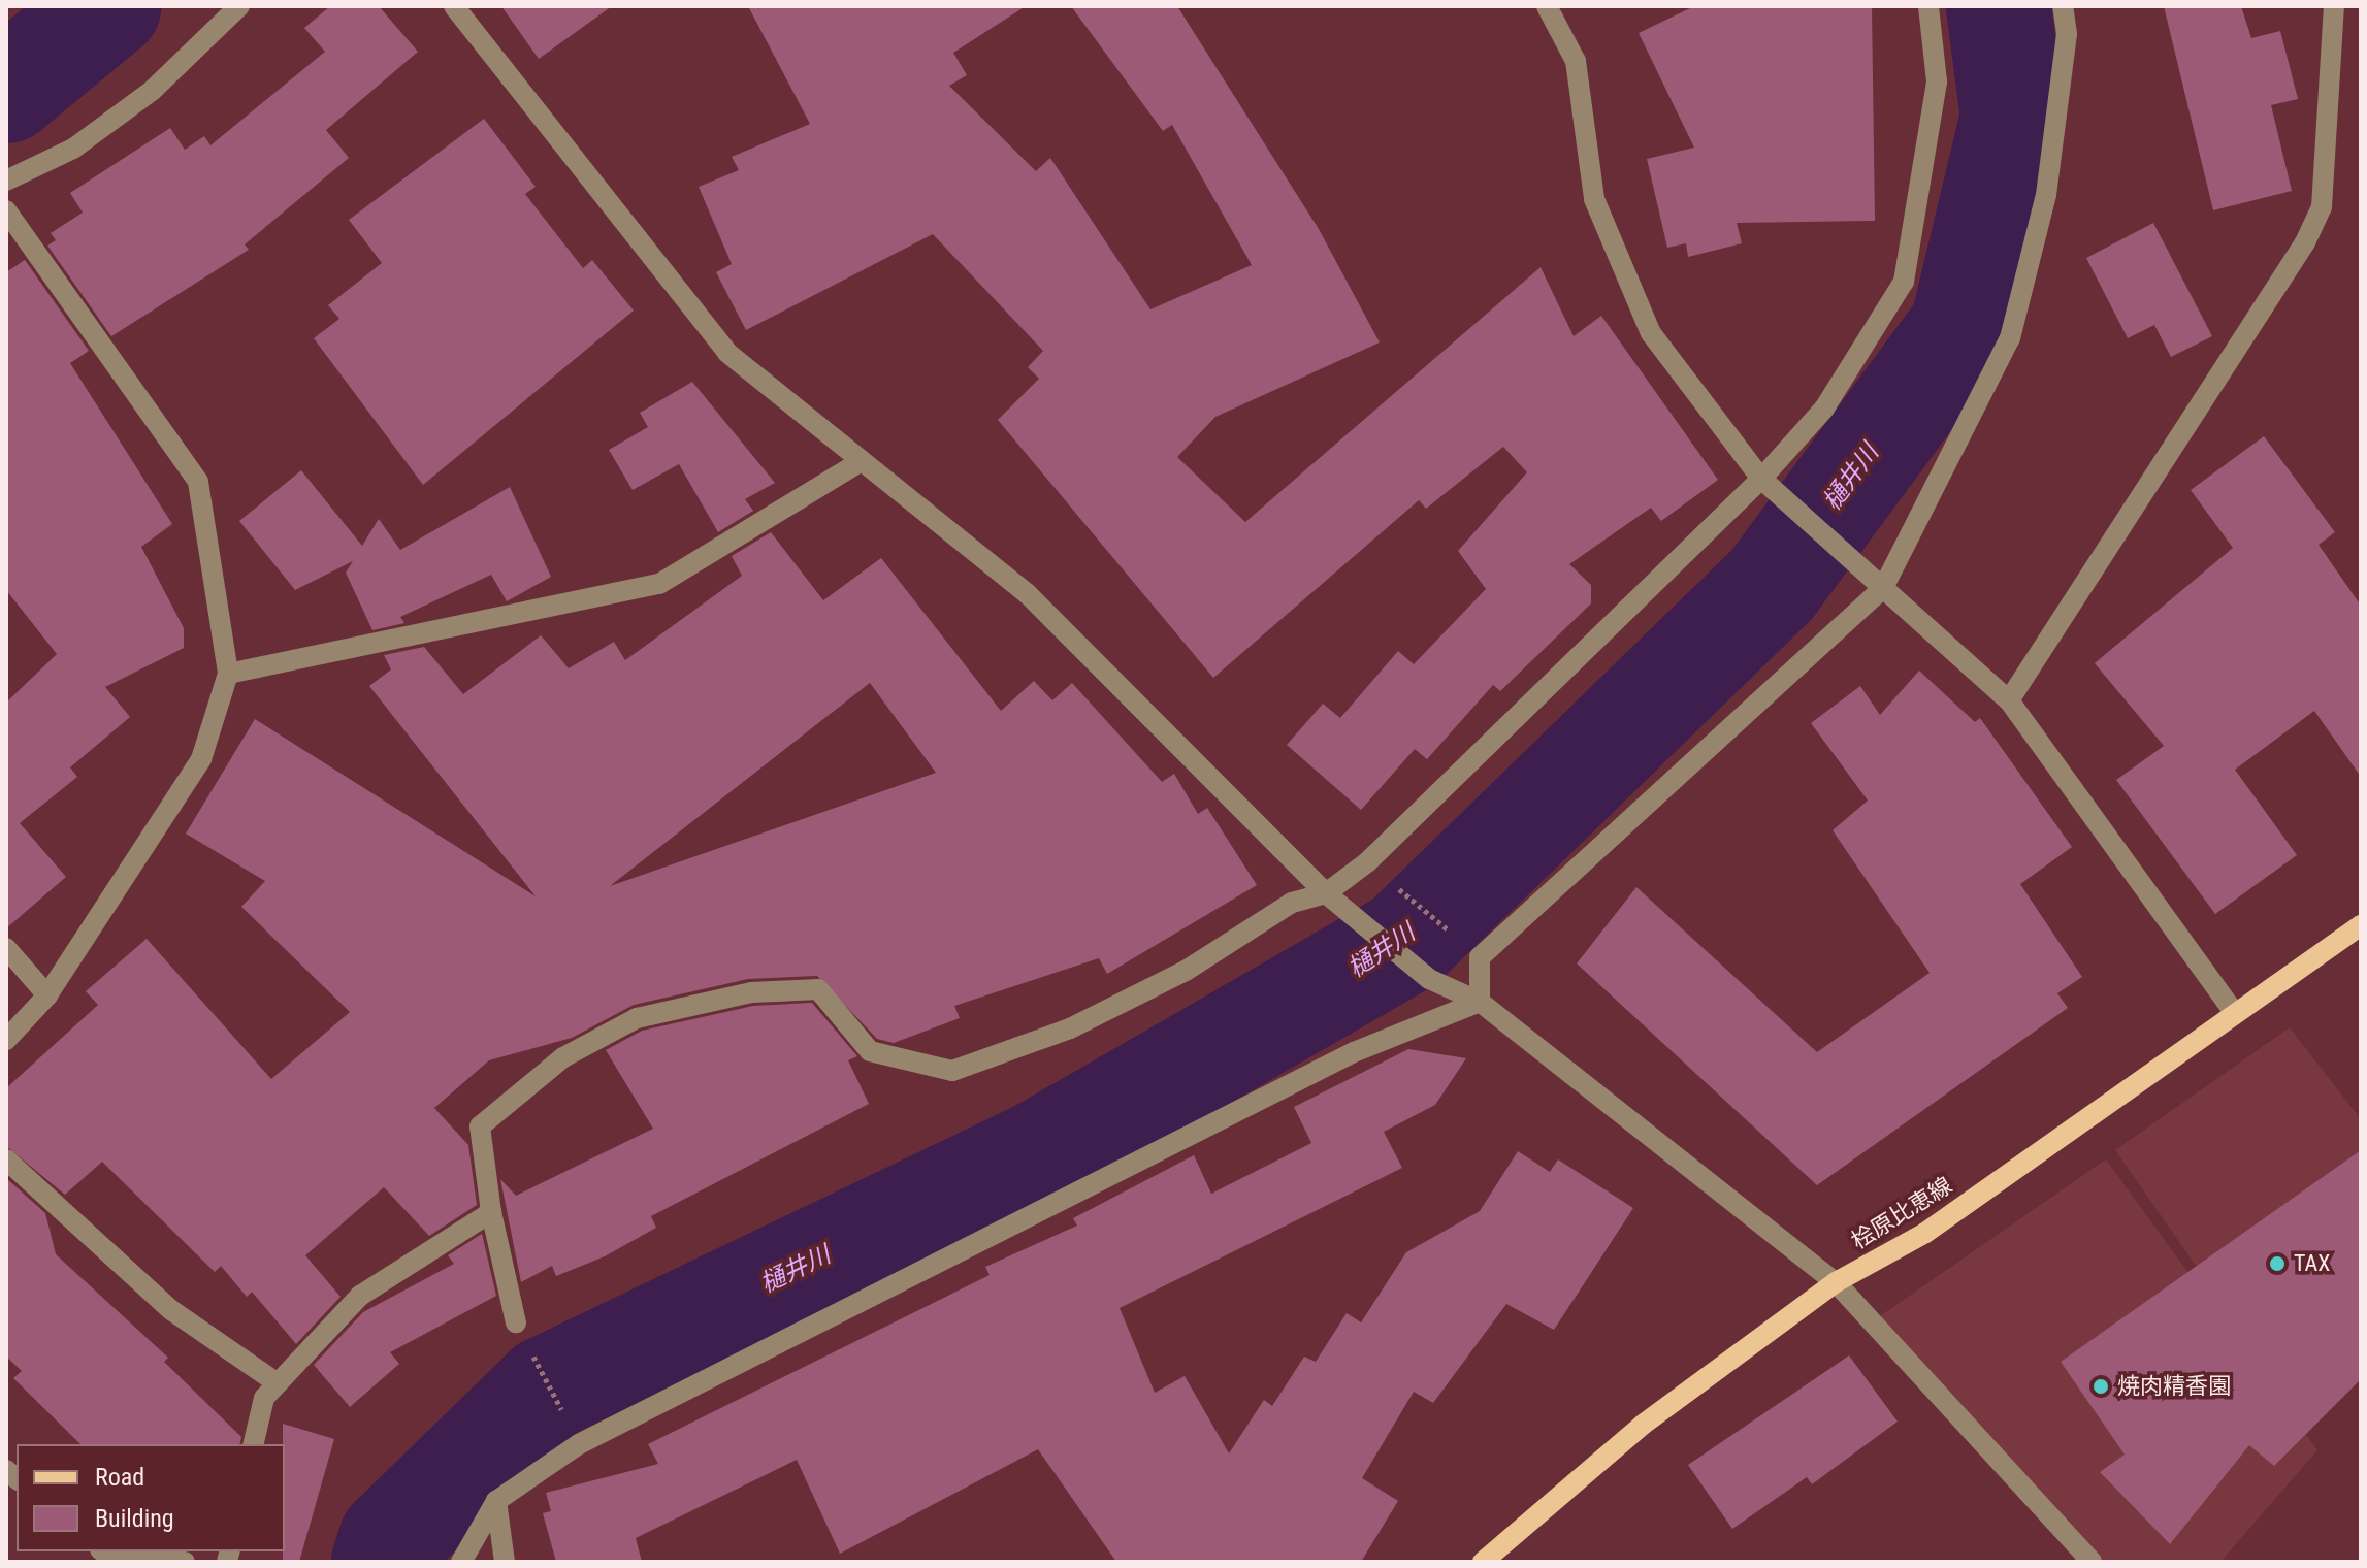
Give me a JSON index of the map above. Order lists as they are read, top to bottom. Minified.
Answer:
{"streets":{"main road":["桧原比恵線"]},"water":["樋井川"],"places":["TAX","焼肉精香園"],"legend":["Road","Building"]}
